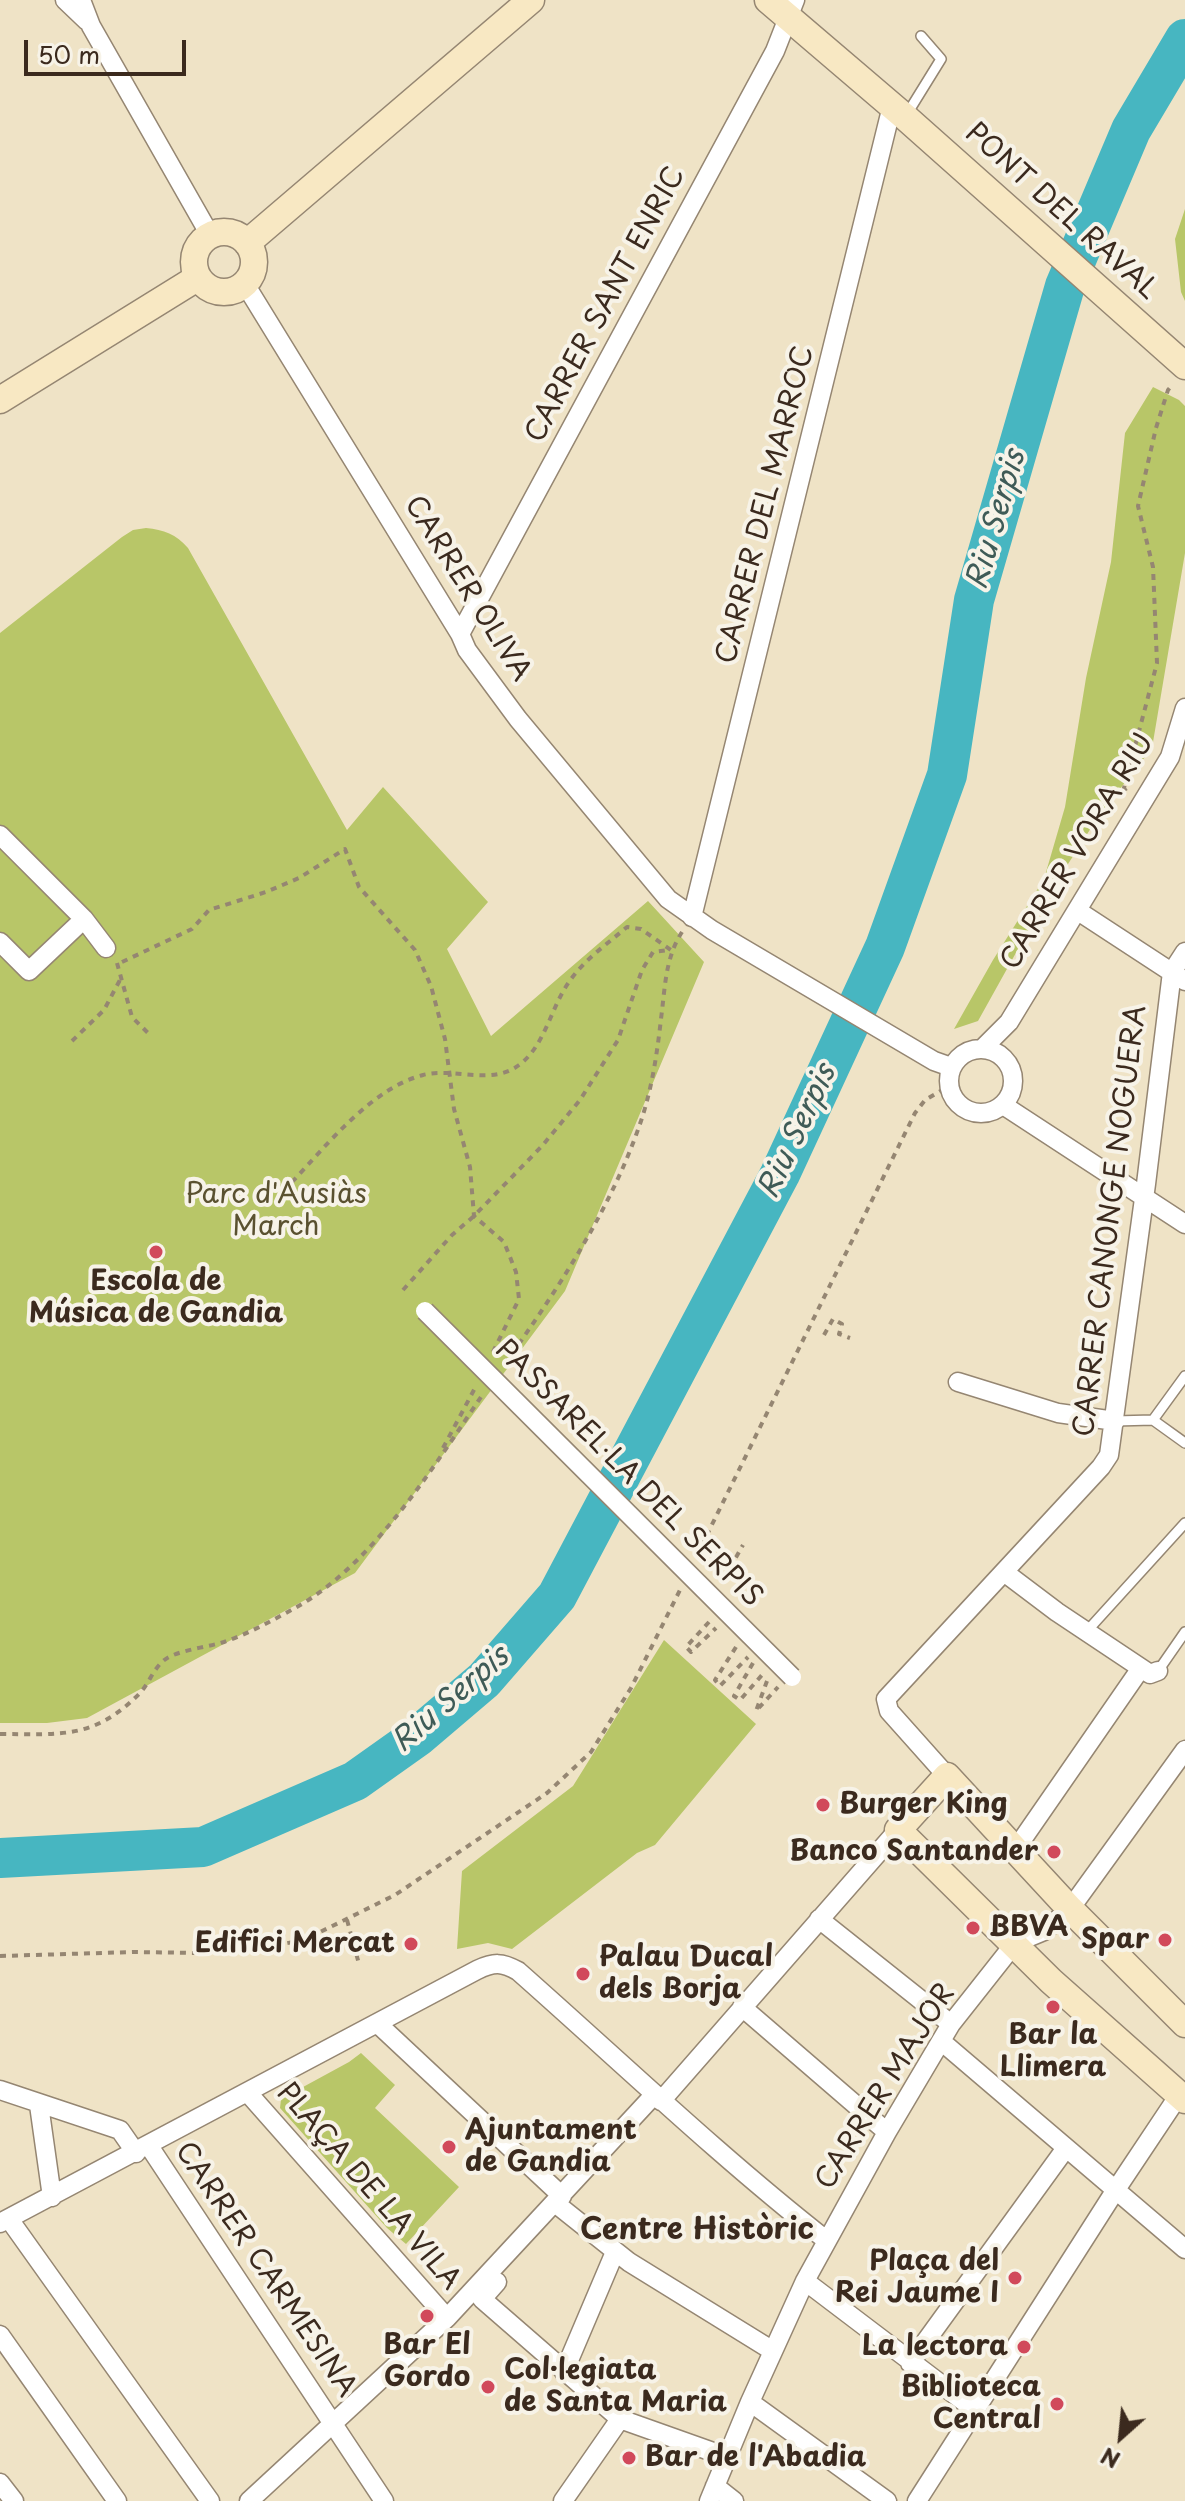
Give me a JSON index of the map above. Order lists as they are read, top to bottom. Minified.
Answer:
{"streets":{"street":["PONT DEL RAVAL","CARRER SANT ENRIC","CARRER DEL MARROC","CARRER OLIVA","CARRER VORA RIU","CARRER CANONGE NOGUERA","PASSAREL·LA DEL SERPIS","CARRER MAJOR","PLAÇA DE LA VILA","CARRER CARMESINA"]},"crossings":[["PONT DEL RAVAL","CARRER SANT ENRIC"],["PONT DEL RAVAL","CARRER DEL MARROC"],["CARRER SANT ENRIC","CARRER OLIVA"],["CARRER DEL MARROC","CARRER OLIVA"],["CARRER OLIVA","CARRER VORA RIU"]],"districts":["Centre Històric"],"water":["Riu Serpis"],"parks":["Parc d'Ausiàs March"],"places":["Escola de Música de Gandia","Burger King","Banco Santander","BBVA","Spar","Edifici Mercat","Palau Ducal dels Borja","Bar la Llimera","Ajuntament de Gandia","Plaça del Rei Jaume I","Bar El Gordo","La lectora","Col·legiata de Santa Maria","Biblioteca Central","Bar de l'Abadia"],"scale_bar":"50 m","north":"bottom left"}
